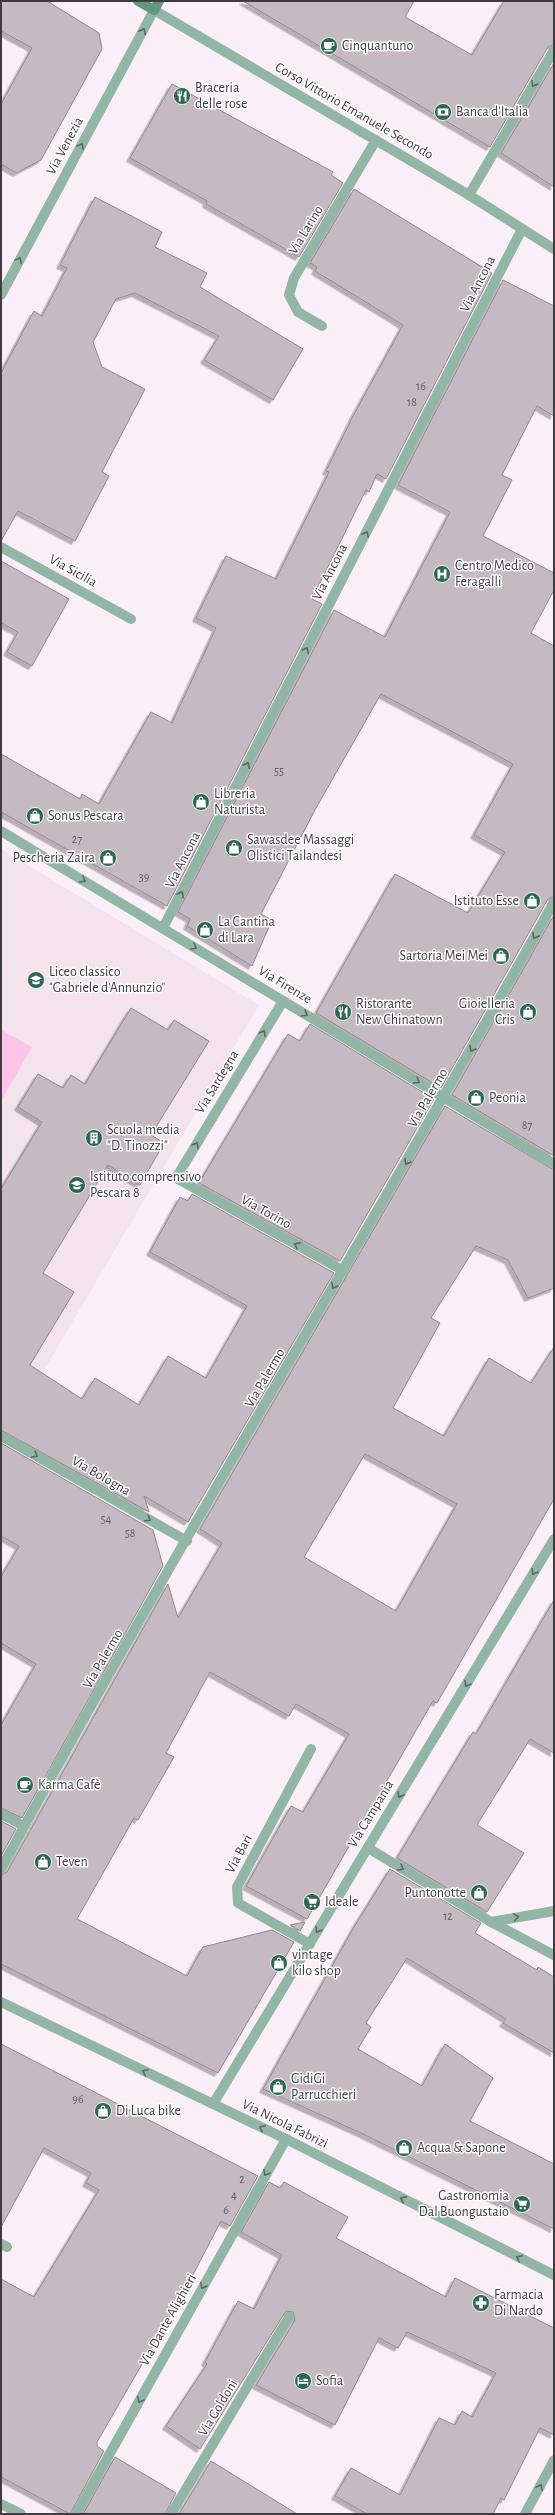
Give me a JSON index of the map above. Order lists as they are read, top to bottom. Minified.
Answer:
{"streets":{"main road":["Corso Vittorio Emanuele Secondo"],"street":["Via Venezia","Via Larino","Via Ancona","Via Sicilia","Via Firenze","Via Sardegna","Via Palermo","Via Torino","Via Bologna","Via Campania","Via Bari","Via Nicola Fabrizi","Via Dante Alighieri","Via Goldoni"]},"crossings":[["Corso Vittorio Emanuele Secondo","Via Venezia"],["Corso Vittorio Emanuele Secondo","Via Larino"],["Corso Vittorio Emanuele Secondo","Via Ancona"],["Via Ancona","Via Firenze"],["Via Firenze","Via Sardegna"],["Via Firenze","Via Palermo"],["Via Sardegna","Via Torino"],["Via Palermo","Via Torino"],["Via Palermo","Via Bologna"],["Via Campania","Via Bari"],["Via Campania","Via Nicola Fabrizi"],["Via Nicola Fabrizi","Via Dante Alighieri"]],"one_way":["Via Venezia","Via Ancona","Via Firenze","Via Sardegna","Via Palermo","Via Torino","Via Bologna","Via Campania","Via Nicola Fabrizi","Via Dante Alighieri"],"places":{"cafe":["Cinquantuno","Karma Cafè"],"restaurant":["Braceria delle rose","Ristorante New Chinatown"],"bank":["Banca d'Italia"],"hospital":["Centro Medico Feragalli"],"shop":["Libreria Naturista","Sonus Pescara","Sawasdee Massaggi Olistici Tailandesi","Pescheria Zaira","Istituto Esse","La Cantina di Lara","Sartoria Mei Mei","Gioielleria Cris","Peonia","Teven","Puntonotte","vintage kilo shop","GidiGi Parrucchieri","Di Luca bike","Acqua & Sapone"],"school or university":["Liceo classico \"Gabriele d'Annunzio\"","Istituto comprensivo Pescara 8"],"building":["Scuola media \"D. Tinozzi\""],"supermarket":["Ideale","Gastronomia Dal Buongustaio"],"pharmacy":["Farmacia Di Nardo"],"hotel":["Sofia"]},"house_numbers":["16","18","55","27","39","87","54","58","12","96","2","4","6"]}
